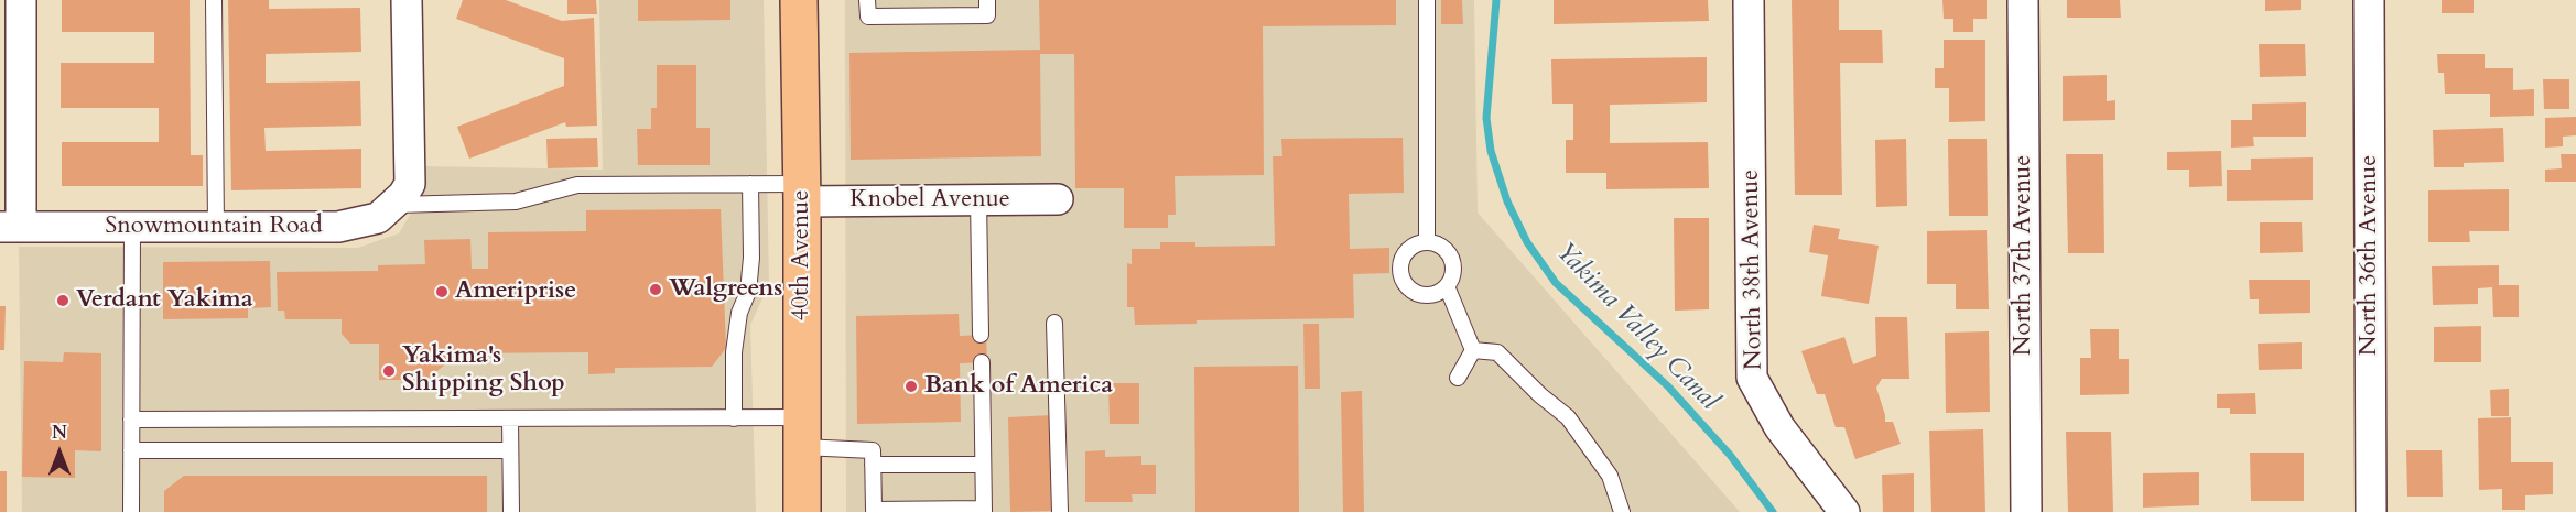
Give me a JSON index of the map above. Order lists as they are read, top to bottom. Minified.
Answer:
{"streets":{"main road":["40th Avenue"],"street":["Knobel Avenue","Snowmountain Road","North 37th Avenue","North 36th Avenue","North 38th Avenue"]},"crossings":[["Knobel Avenue","40th Avenue"]],"water":["Yakima Valley Canal"],"places":["Walgreens","Ameriprise","Verdant Yakima","Yakima's Shipping Shop","Bank of America"],"north":"top"}
